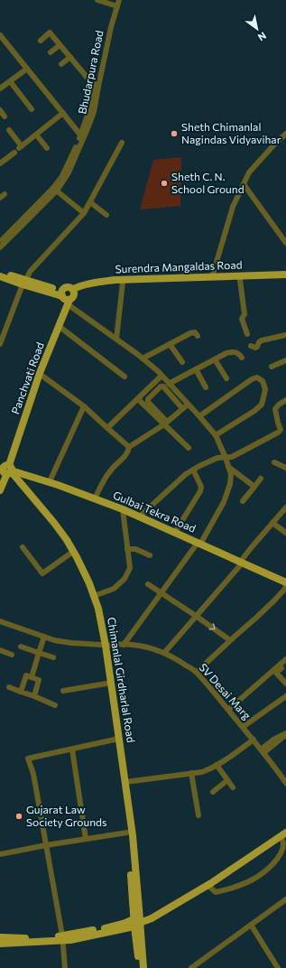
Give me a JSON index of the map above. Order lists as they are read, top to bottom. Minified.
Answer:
{"streets":{"main road":["Surendra Mangaldas Road","Panchvati Road","Gulbai Tekra Road","Chimanlal Girdharlal Road"],"street":["Bhudarpura Road","SV Desai Marg"]},"crossings":[["Surendra Mangaldas Road","Panchvati Road"],["Panchvati Road","Gulbai Tekra Road"],["Panchvati Road","Chimanlal Girdharlal Road"],["Gulbai Tekra Road","Chimanlal Girdharlal Road"],["Chimanlal Girdharlal Road","SV Desai Marg"]],"places":["Sheth Chimanlal Nagindas Vidyavihar","Sheth C. N. School Ground","Gujarat Law Society Grounds"],"north":"bottom right"}
